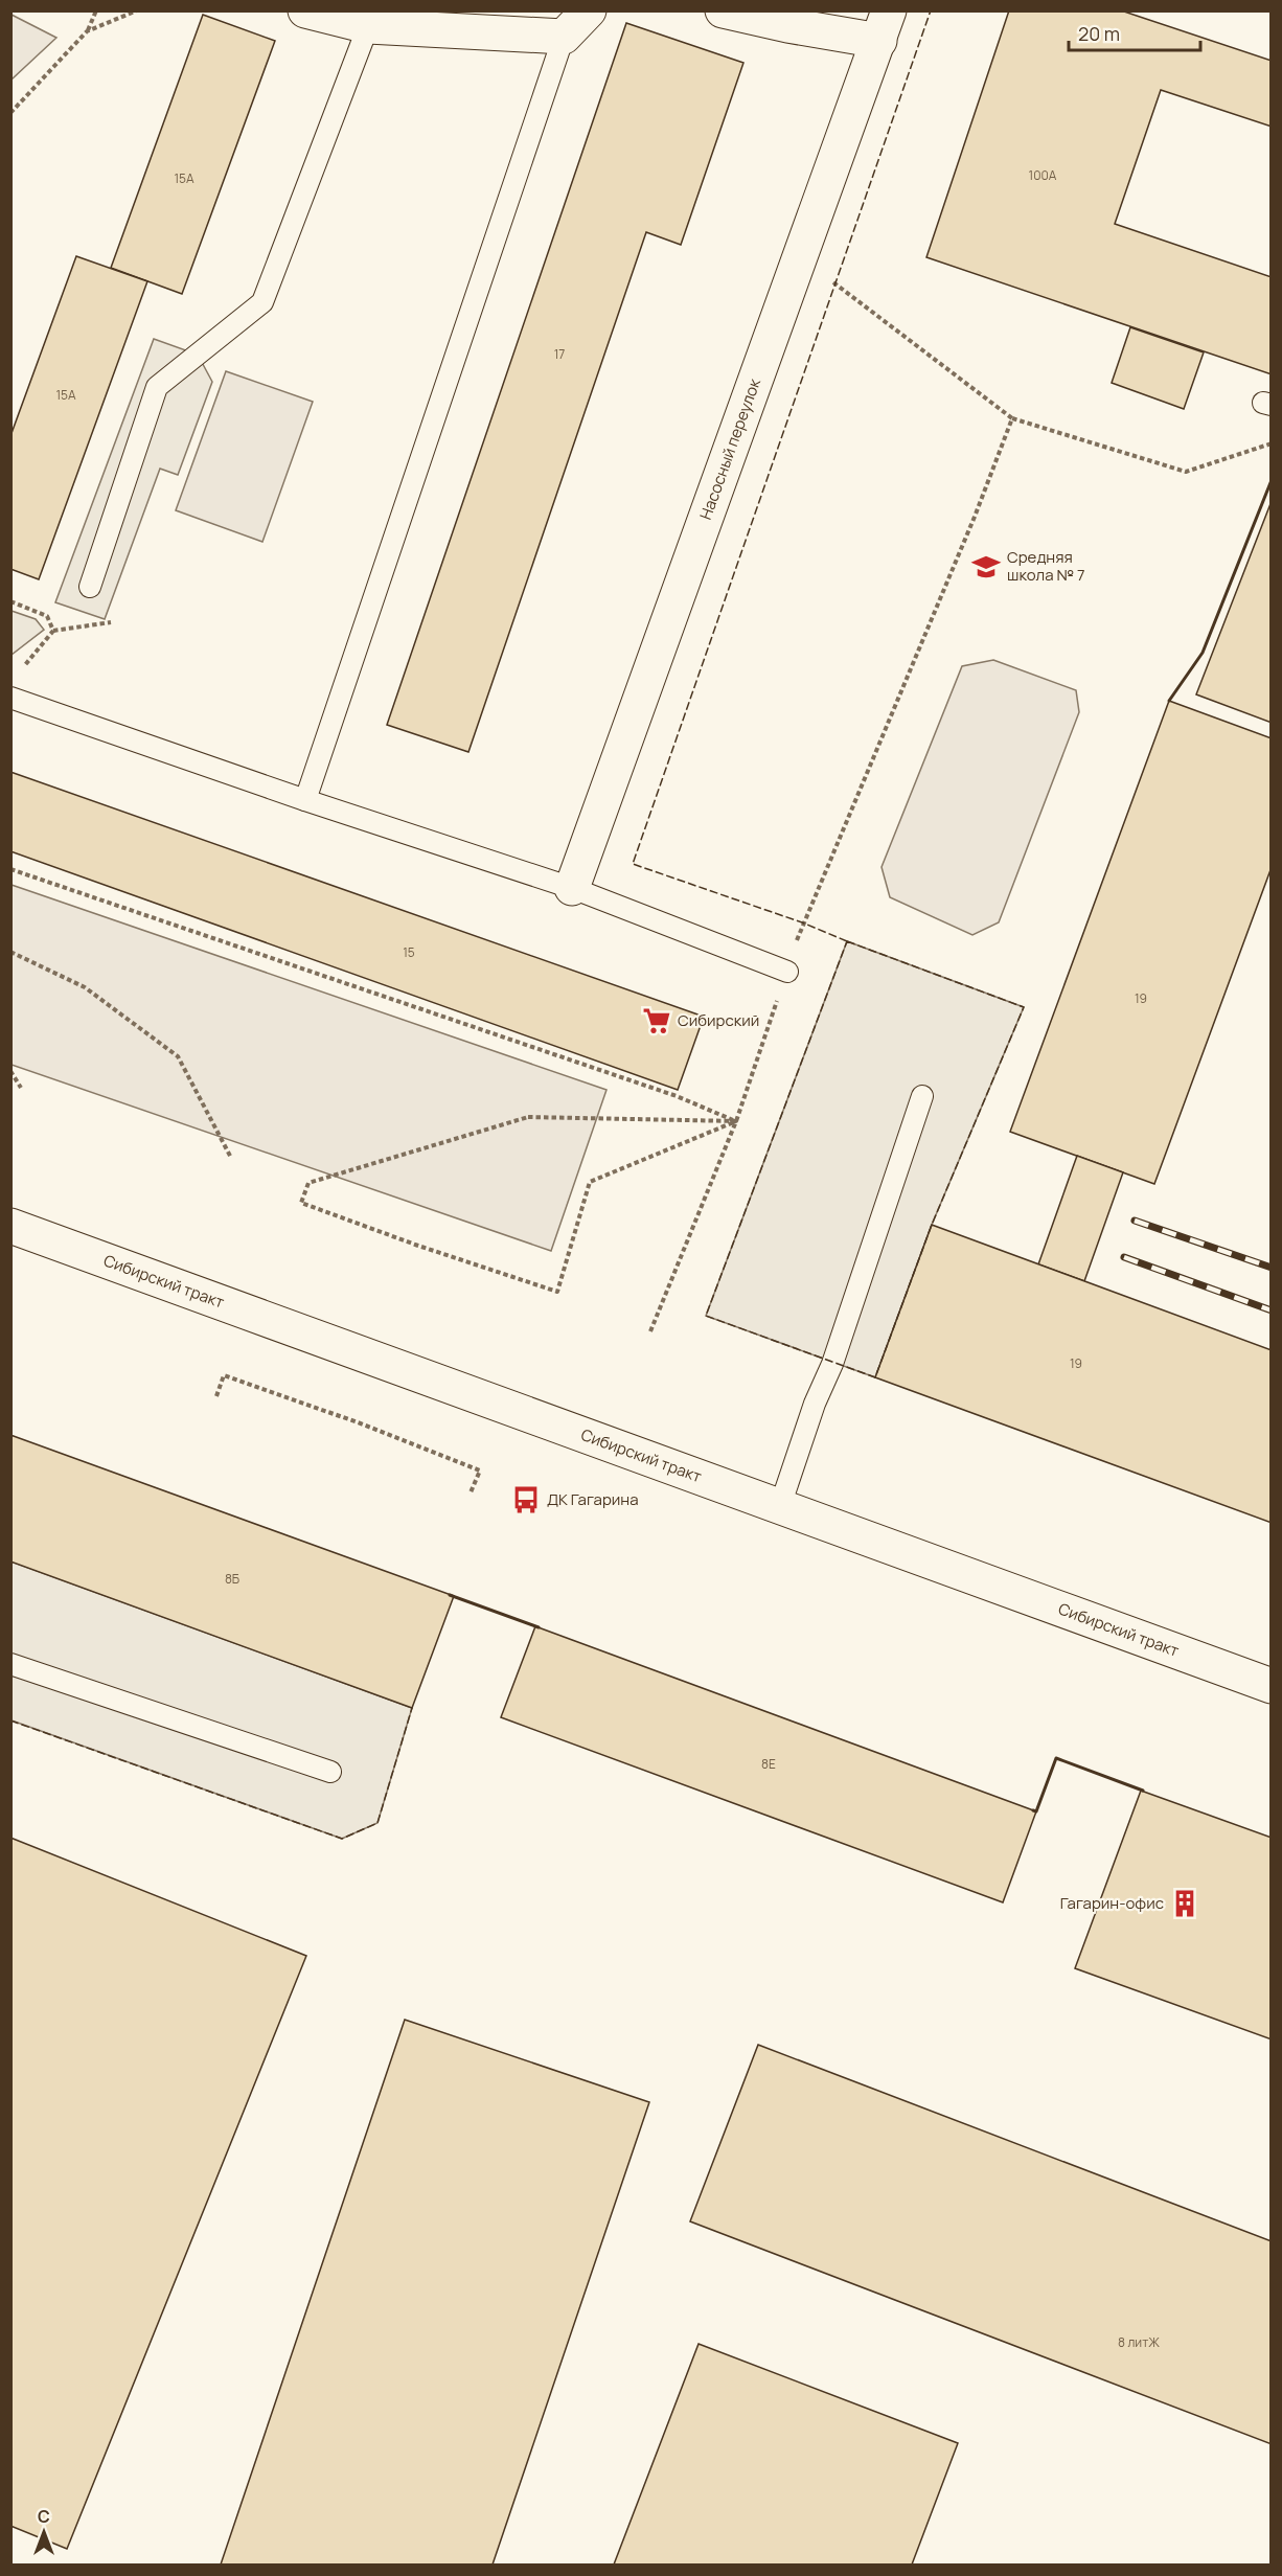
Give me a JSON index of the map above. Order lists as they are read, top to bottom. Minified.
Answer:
{"streets":{"street":["Насосный переулок","Сибирский тракт"]},"places":{"school or university":["Средняя школа № 7"],"supermarket":["Сибирский"],"bus stop":["ДК Гагарина"],"building":["Гагарин-офис"]},"house_numbers":["100А","15А","17","15А","15","19","19","8Б","8Е","8 литЖ"],"scale_bar":"20 m","north":"top"}
